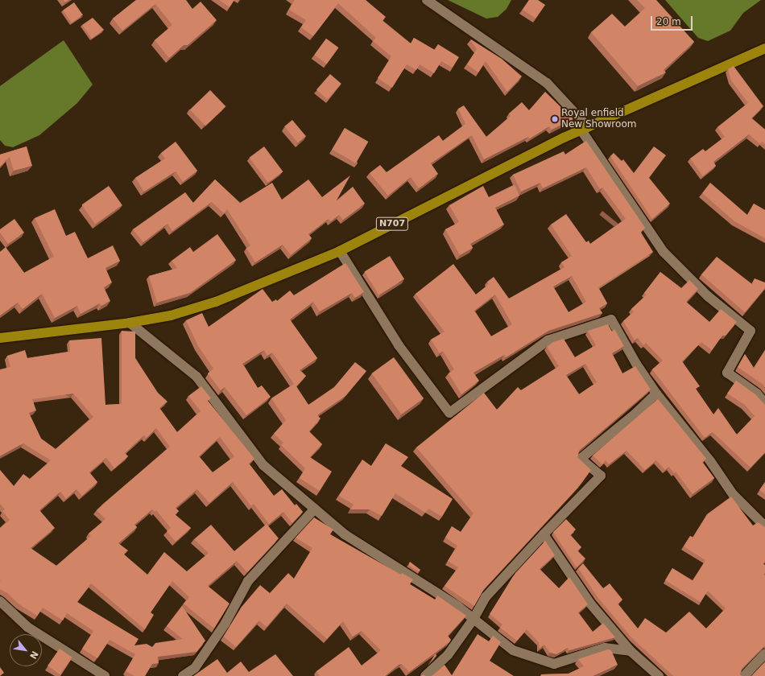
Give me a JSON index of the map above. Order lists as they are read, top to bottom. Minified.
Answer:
{"streets":{"highway":["N707"]},"places":["Royal enfield New Showroom"],"scale_bar":"20 m","north":"bottom right"}
